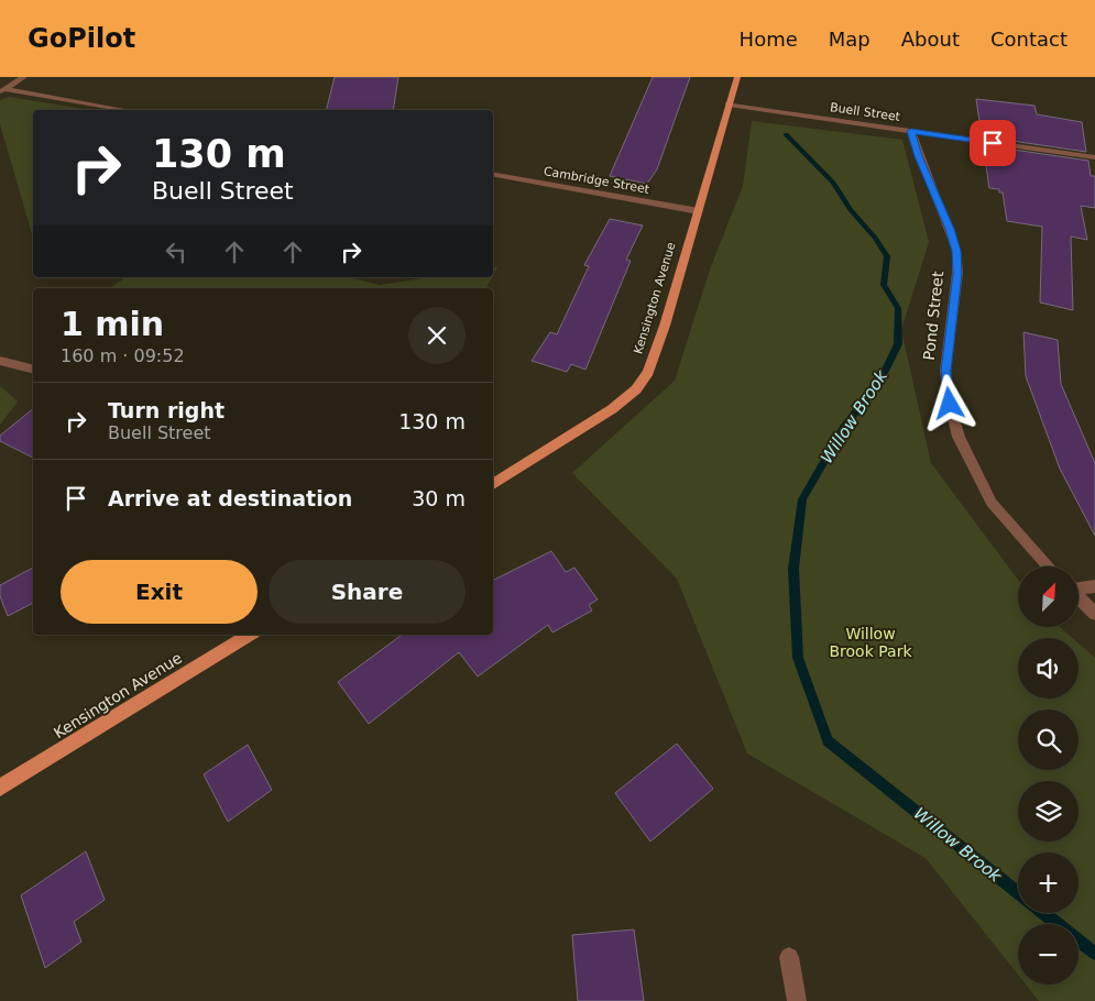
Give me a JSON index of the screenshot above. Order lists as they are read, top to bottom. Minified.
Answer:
{"streets":{"main road":["Kensington Avenue"],"street":["Buell Street","Cambridge Street","Pond Street"]},"crossings":[["Buell Street","Kensington Avenue"],["Buell Street","Pond Street"],["Cambridge Street","Kensington Avenue"]],"water":["Willow Brook"],"parks":["Willow Brook Park"],"north":"top right","page":{"header":"GoPilot","nav":["Home","Map","About","Contact"],"turn":["130 m","Buell Street"],"heading":["1 min","160 m · 09:52"],"list":[{"name":"Turn right","note":"Buell Street","value":"130 m"},{"name":"Arrive at destination","value":"30 m"}],"buttons":["Exit","Share"],"map_buttons":["+","−"]}}
